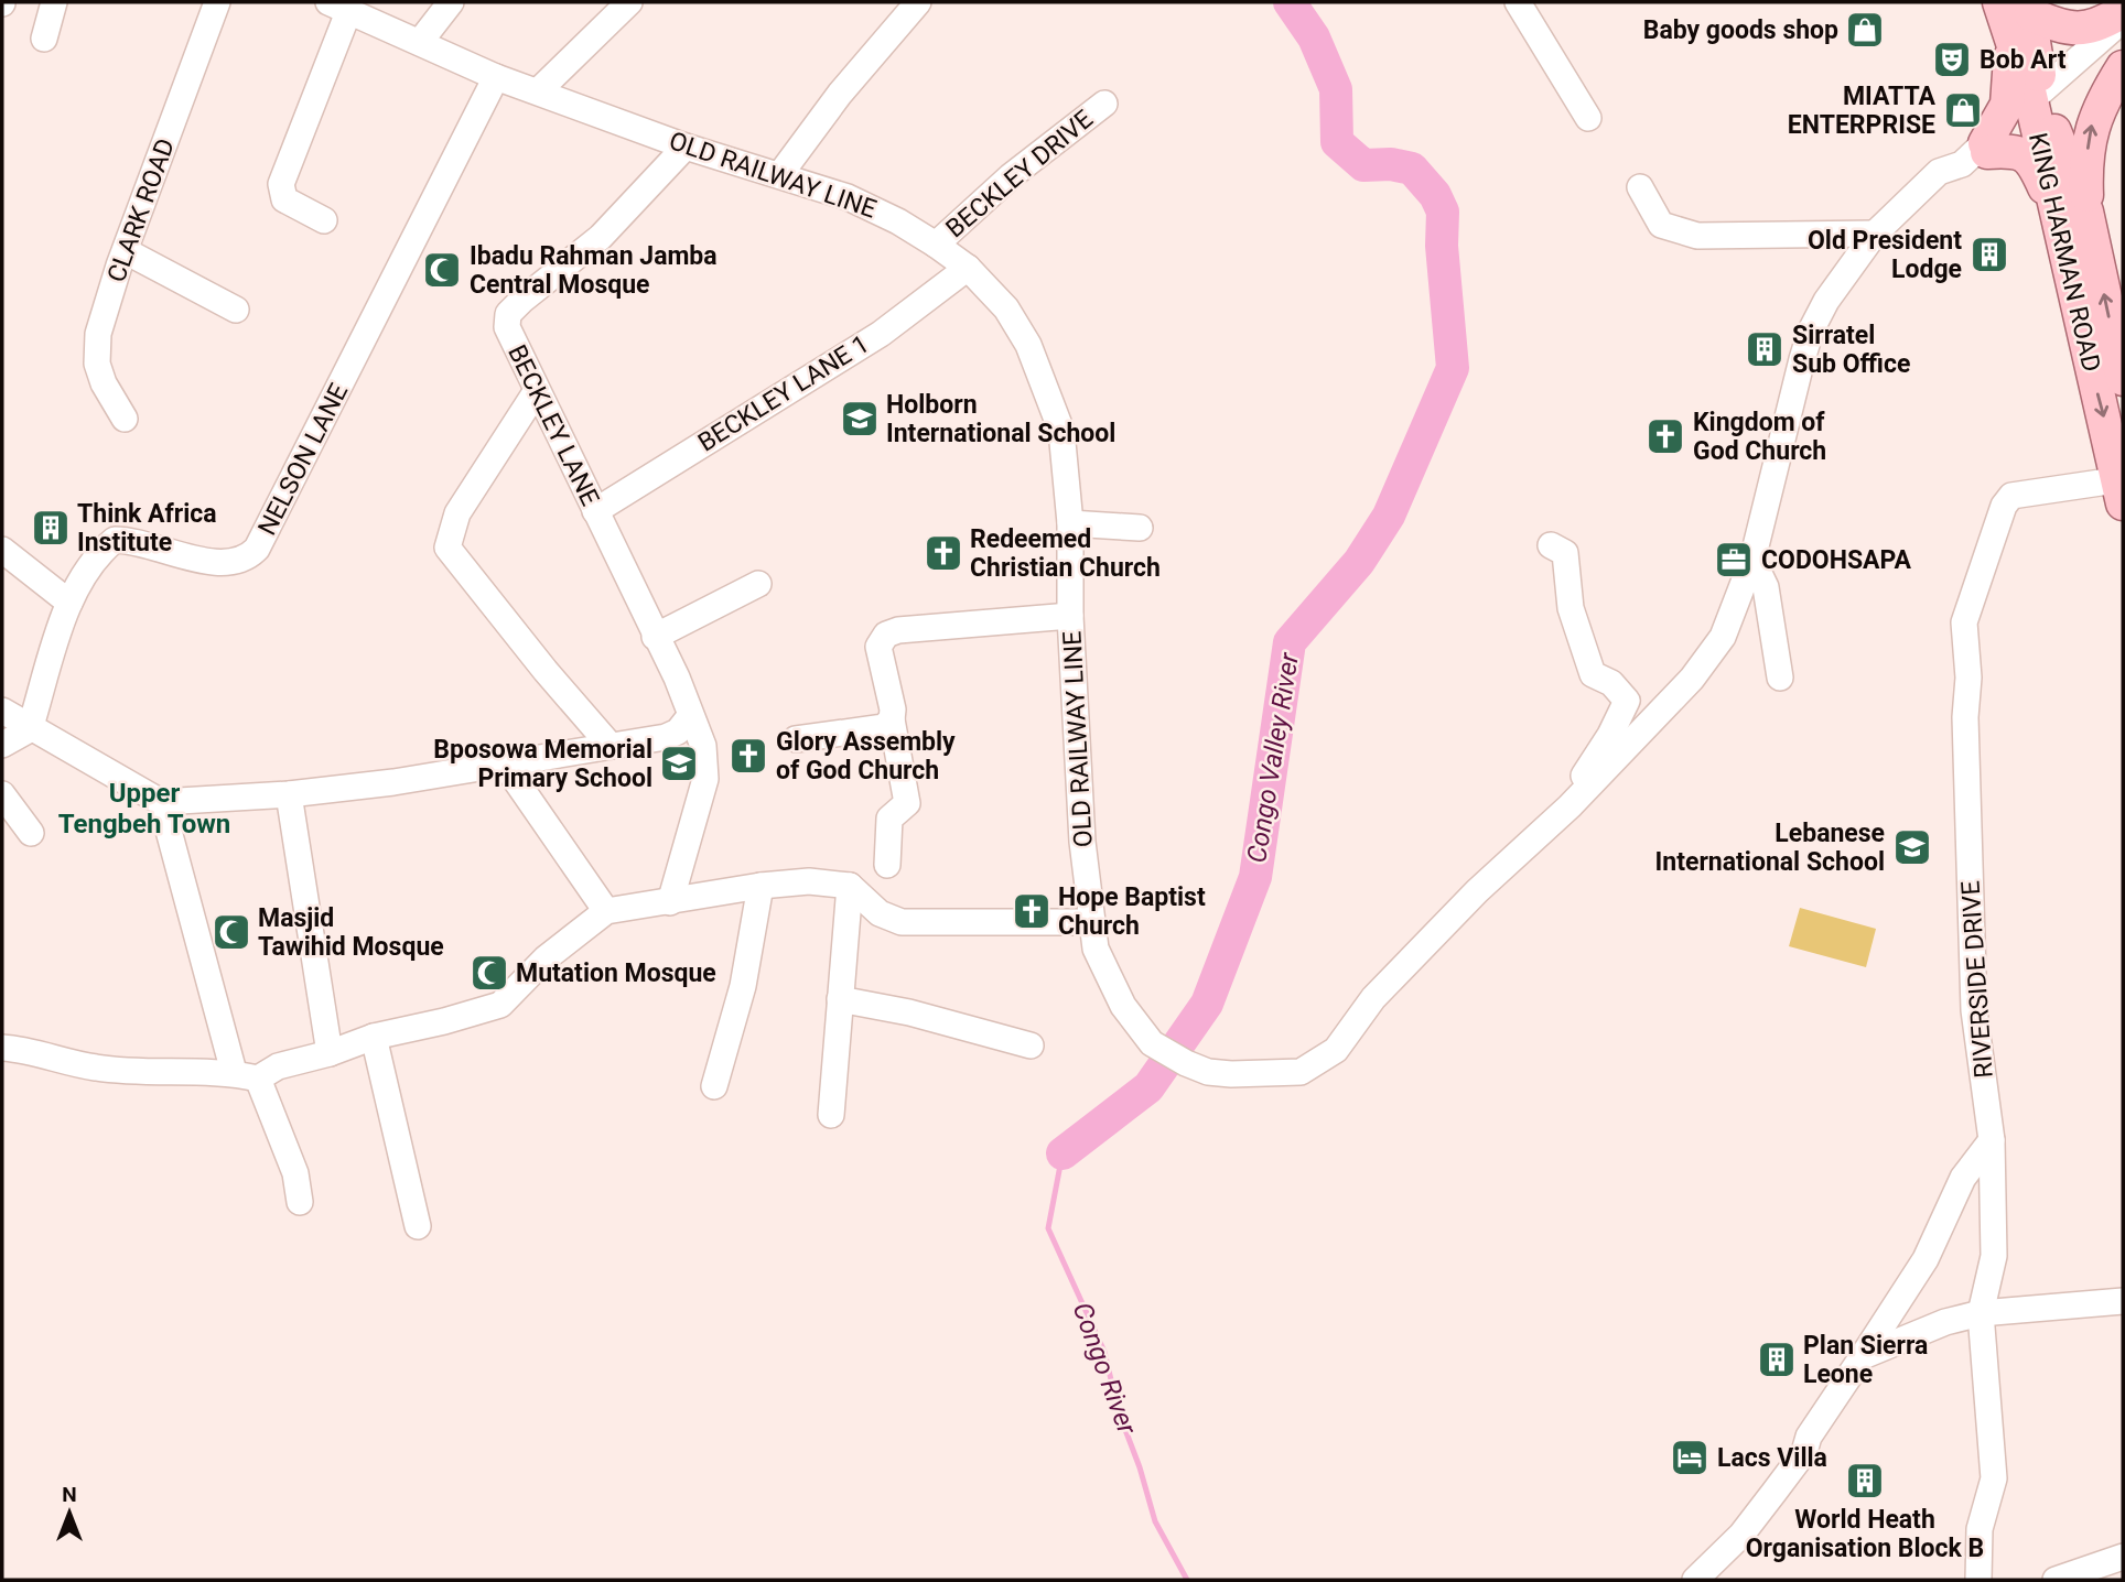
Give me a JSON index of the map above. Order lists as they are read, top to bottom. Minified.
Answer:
{"streets":{"main road":["KING HARMAN ROAD"],"street":["BECKLEY DRIVE","OLD RAILWAY LINE","CLARK ROAD","BECKLEY LANE 1","BECKLEY LANE","NELSON LANE","RIVERSIDE DRIVE"]},"crossings":[["BECKLEY DRIVE","OLD RAILWAY LINE"],["OLD RAILWAY LINE","KING HARMAN ROAD"],["OLD RAILWAY LINE","BECKLEY LANE 1"],["OLD RAILWAY LINE","BECKLEY LANE"],["OLD RAILWAY LINE","NELSON LANE"],["KING HARMAN ROAD","RIVERSIDE DRIVE"],["BECKLEY LANE 1","BECKLEY LANE"]],"districts":["Upper Tengbeh Town"],"water":["Congo Valley River","Congo River"],"places":{"shop":["Baby goods shop","MIATTA ENTERPRISE"],"theatre":["Bob Art"],"building":["Old President Lodge","Sirratel Sub Office","Think Africa Institute","Plan Sierra Leone","World Heath Organisation Block B"],"mosque":["Ibadu Rahman Jamba Central Mosque","Masjid Tawihid Mosque","Mutation Mosque"],"school or university":["Holborn International School","Bposowa Memorial Primary School","Lebanese International School"],"church":["Kingdom of God Church","Redeemed Christian Church","Glory Assembly of God Church","Hope Baptist Church"],"office":["CODOHSAPA"],"hotel":["Lacs Villa"]},"north":"top"}
